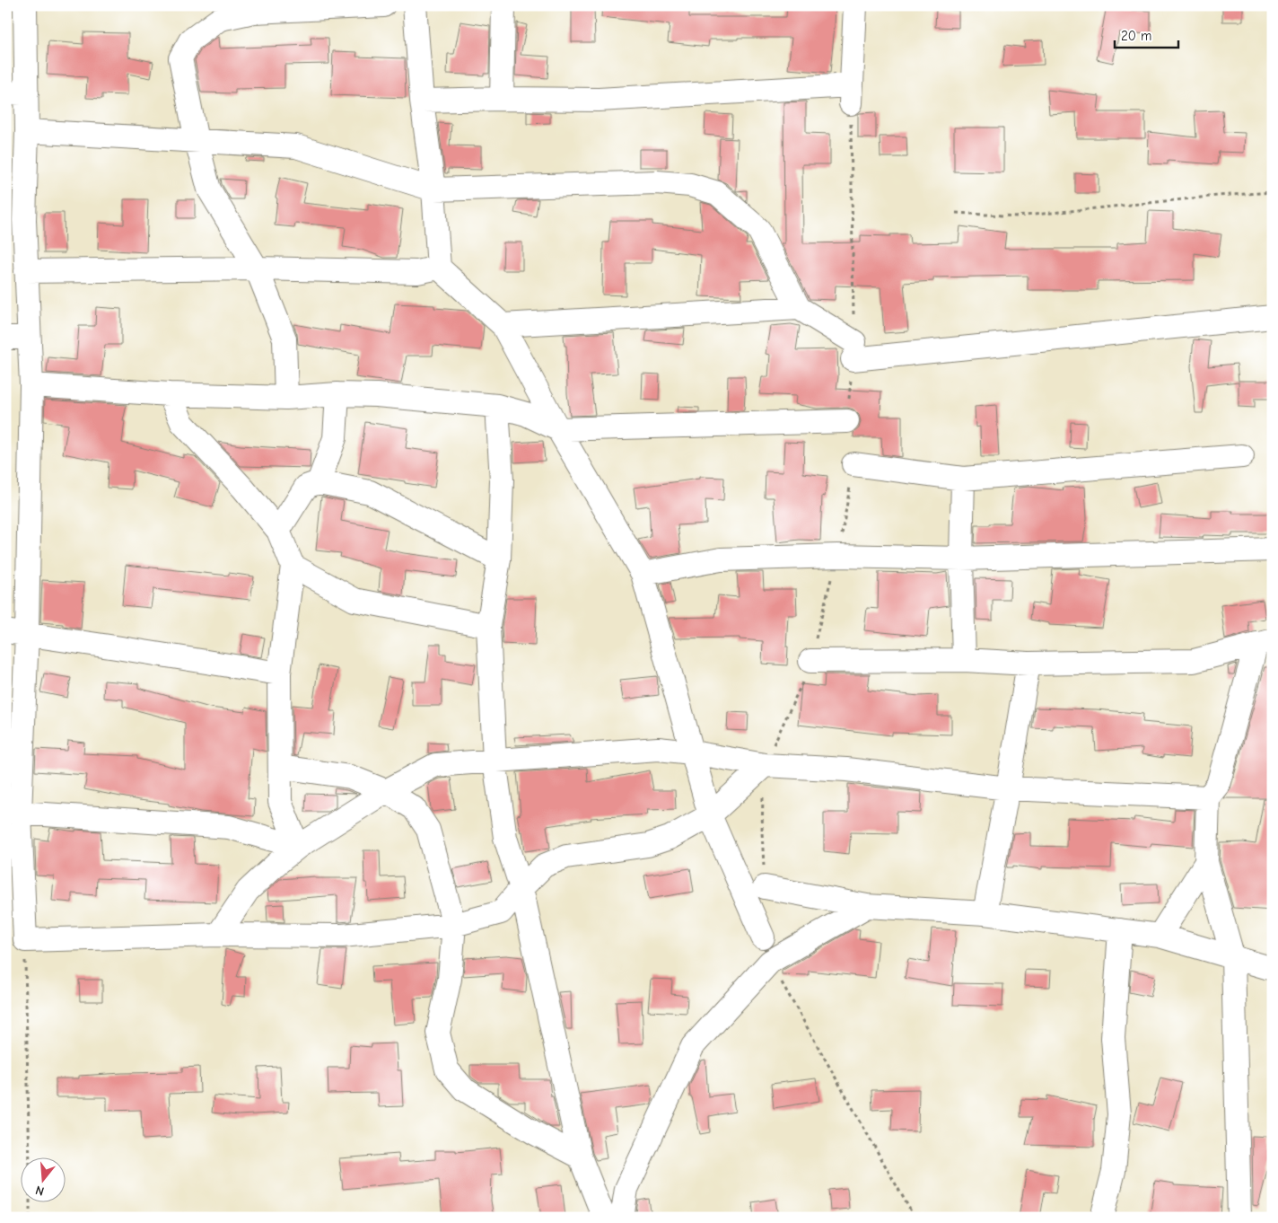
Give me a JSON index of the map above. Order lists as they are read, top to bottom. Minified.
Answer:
{"scale_bar":"20 m","north":"bottom"}
